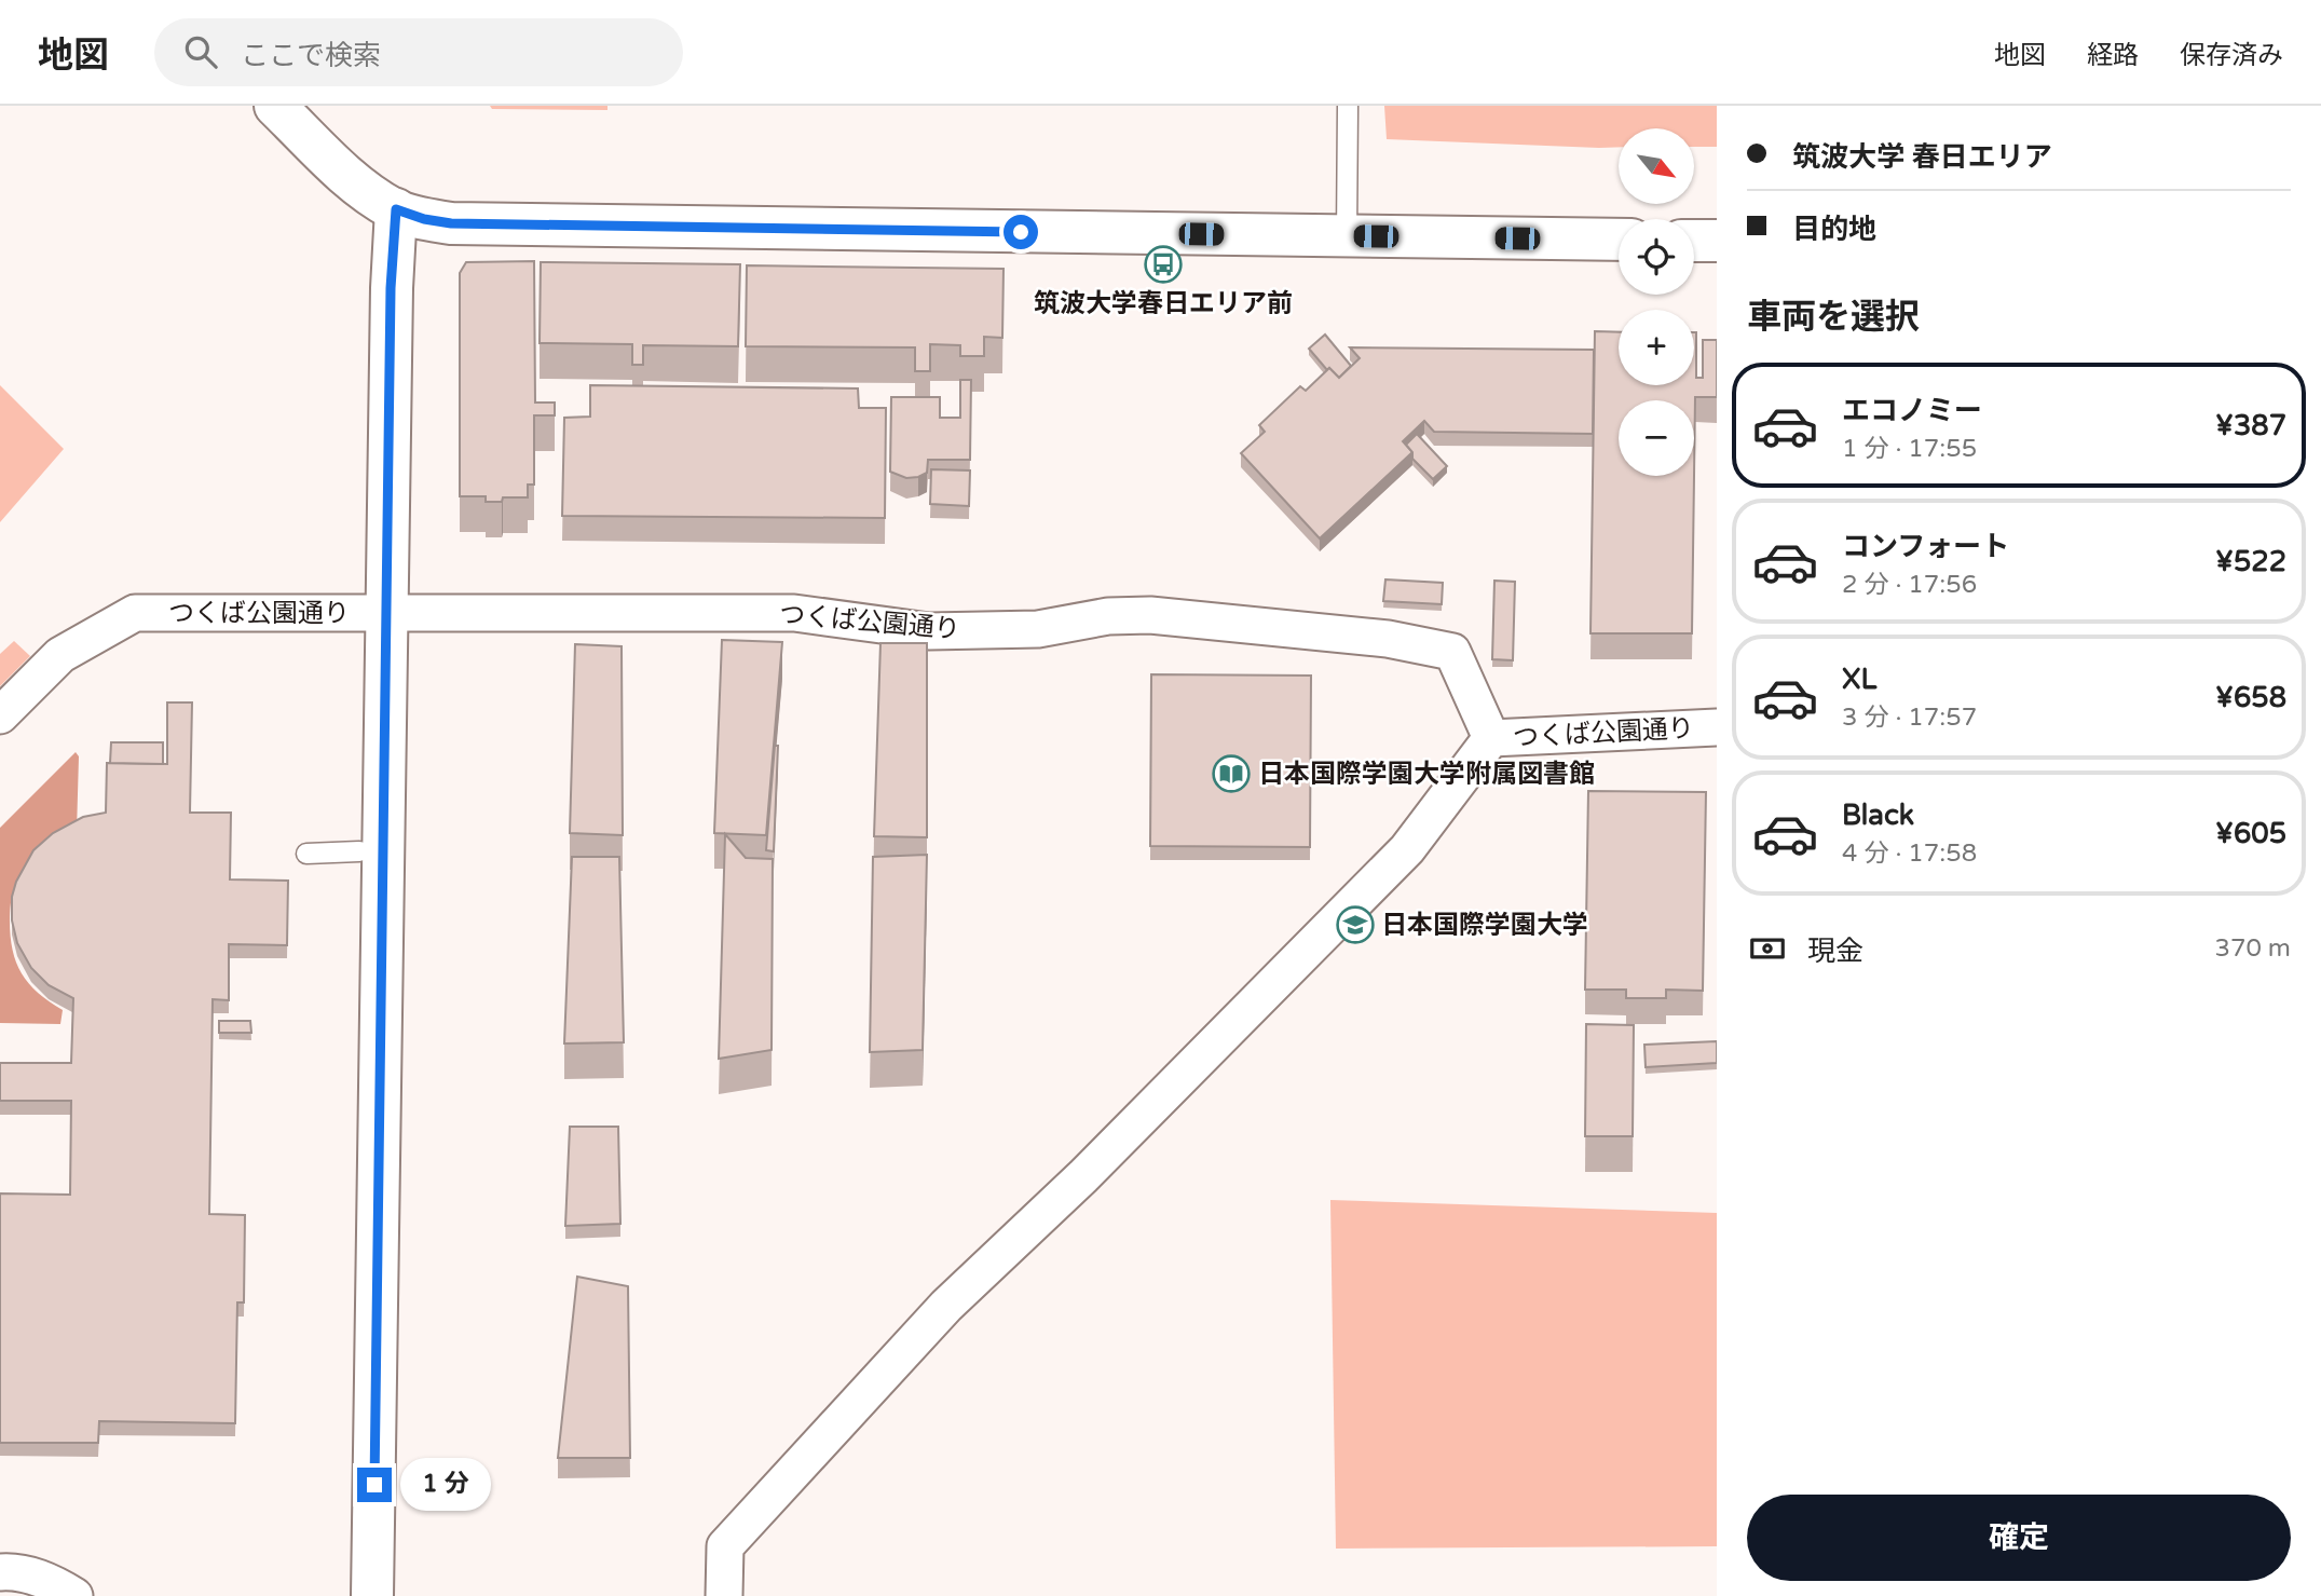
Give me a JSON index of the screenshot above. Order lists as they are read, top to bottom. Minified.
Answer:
{"streets":{"street":["つくば公園通り"]},"places":{"bus stop":["筑波大学春日エリア前"],"library":["日本国際学園大学附属図書館"],"school or university":["日本国際学園大学"]},"north":"bottom right","page":{"header":"地図","search":"ここで検索","nav":["地図","経路","保存済み"],"banner":["筑波大学 春日エリア","目的地"],"map_buttons":["+","−"],"heading":"車両を選択","list":[{"name":"エコノミー","note":"1 分 · 17:55","value":"¥387"},{"name":"コンフォート","note":"2 分 · 17:56","value":"¥522"},{"name":"XL","note":"3 分 · 17:57","value":"¥658"},{"name":"Black","note":"4 分 · 17:58","value":"¥605"}],"pay":["現金","370 m"],"bubble":"1 分","buttons":"確定"}}
